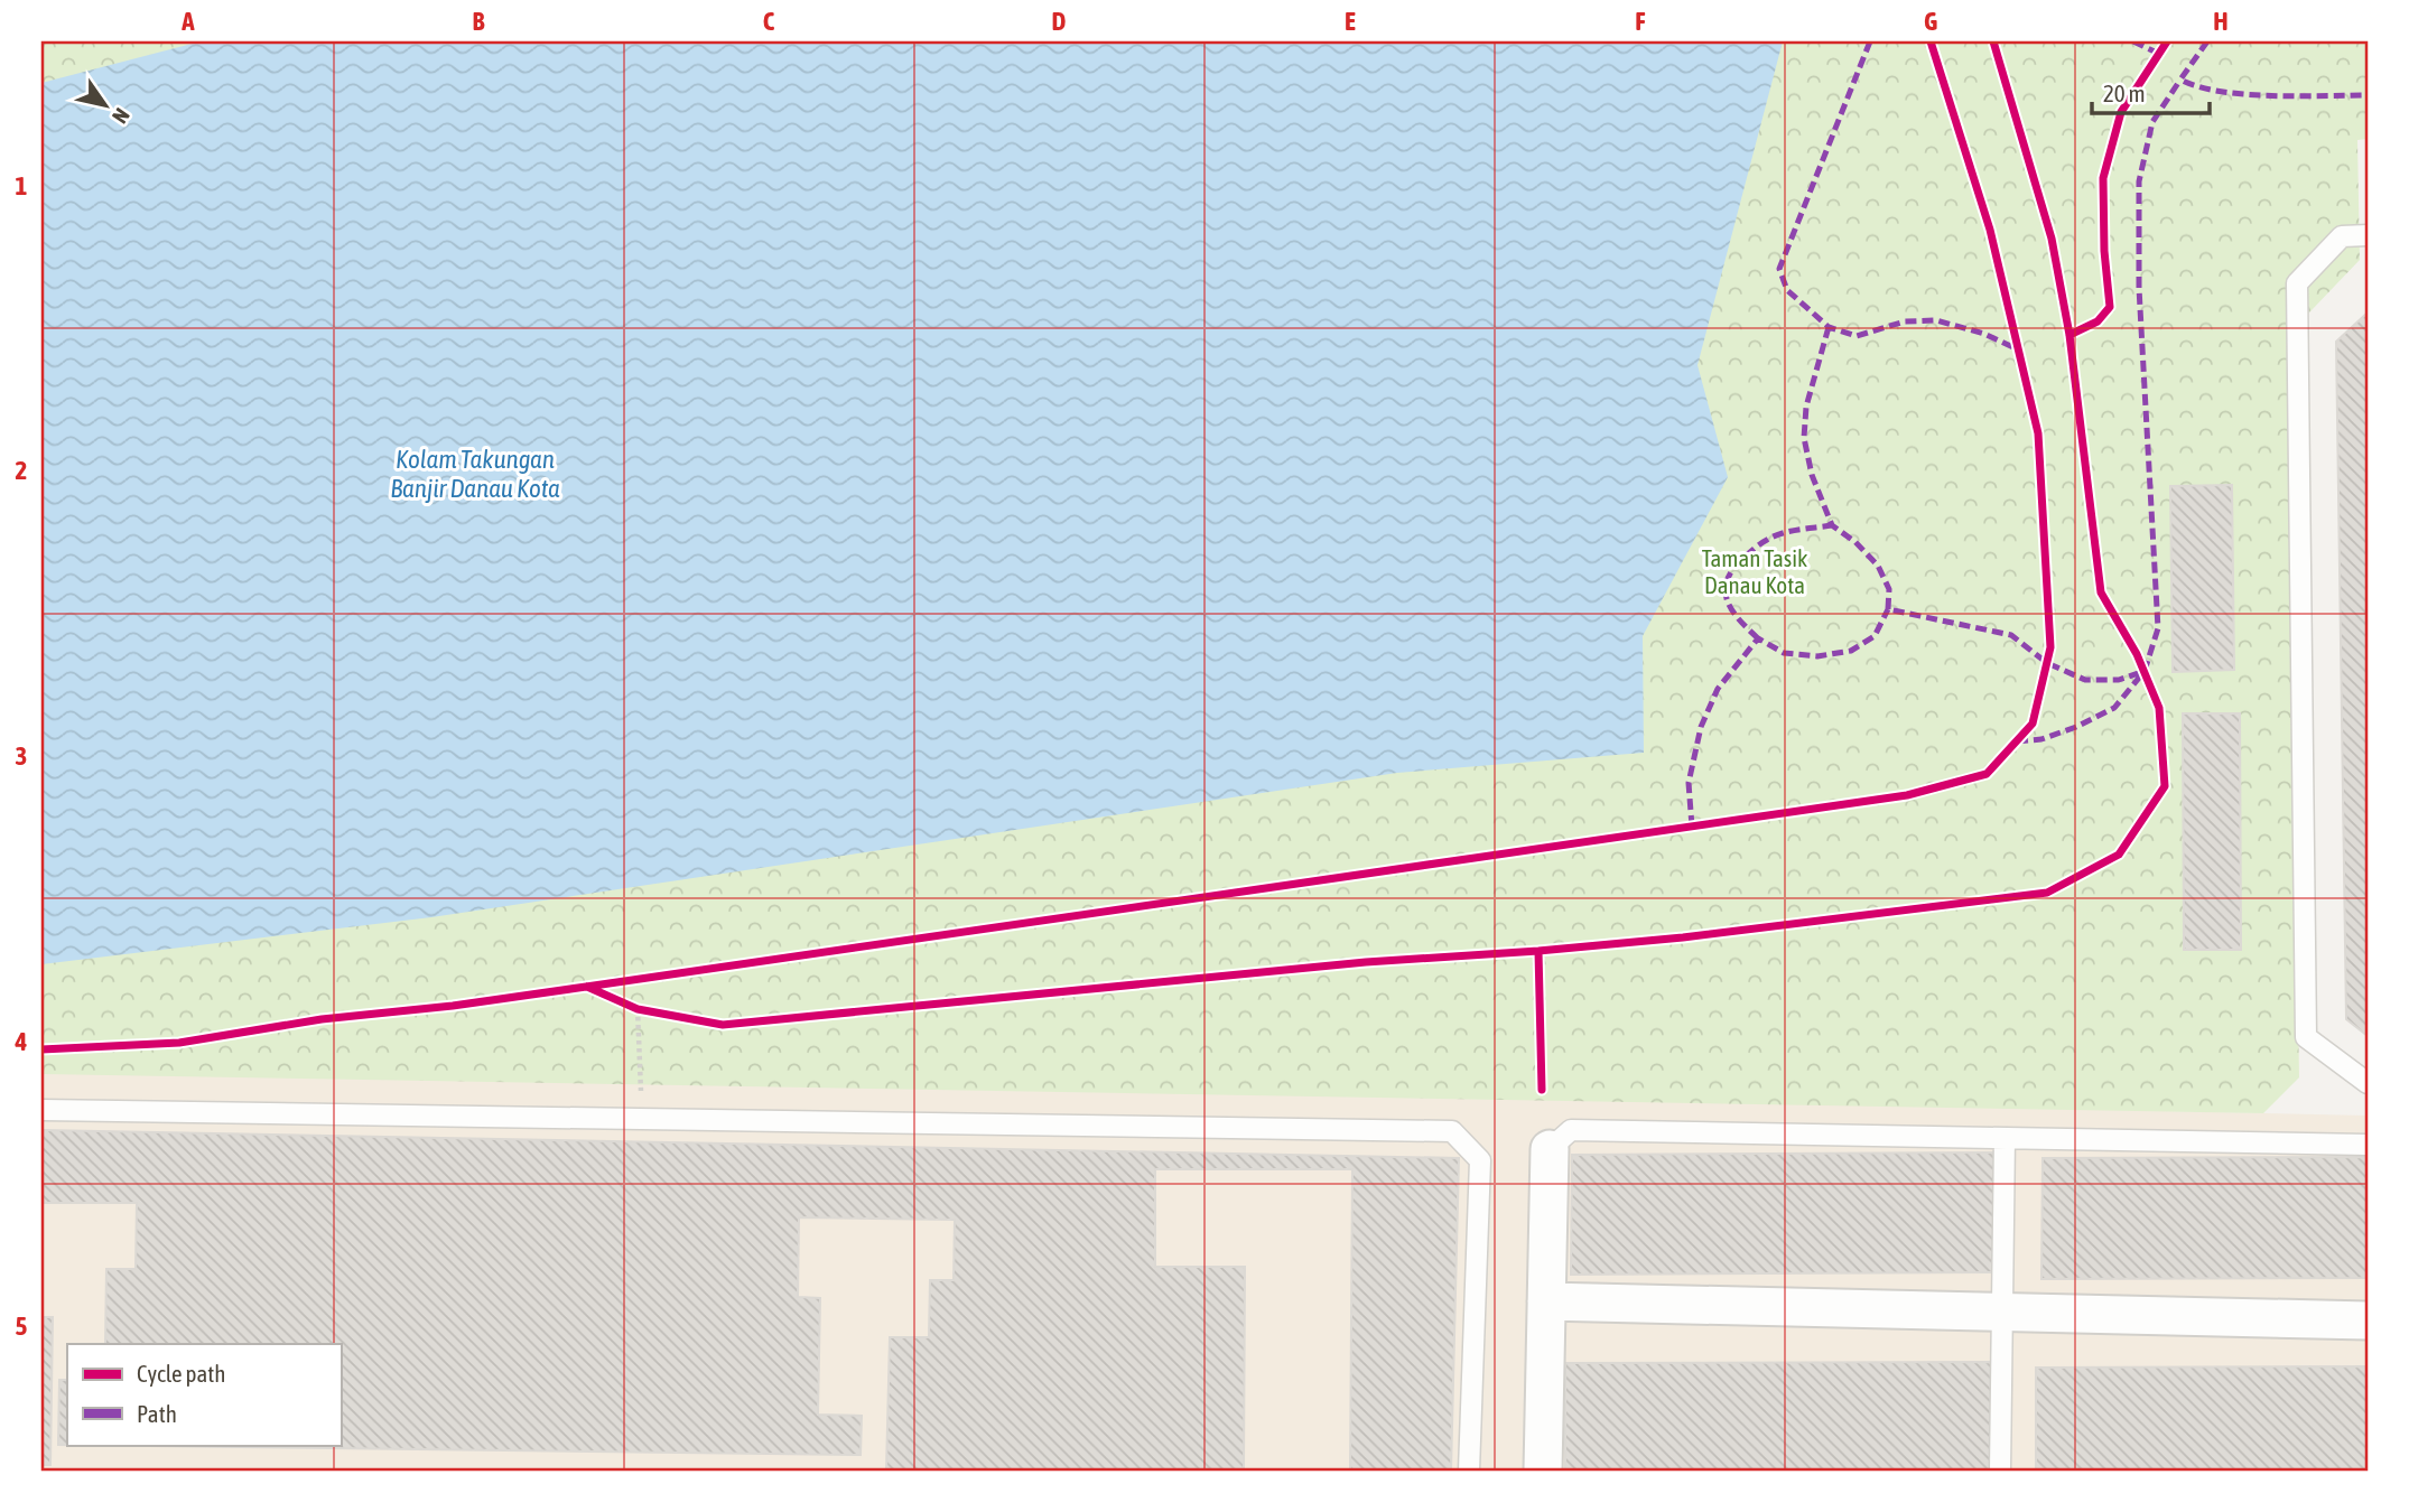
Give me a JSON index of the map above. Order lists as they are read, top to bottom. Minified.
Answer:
{"water":["Kolam Takungan Banjir Danau Kota"],"parks":["Taman Tasik Danau Kota"],"legend":["Cycle path","Path"],"scale_bar":"20 m","north":"bottom right","grid":{"columns":["A","B","C","D","E","F","G","H"],"rows":["1","2","3","4","5"]}}
